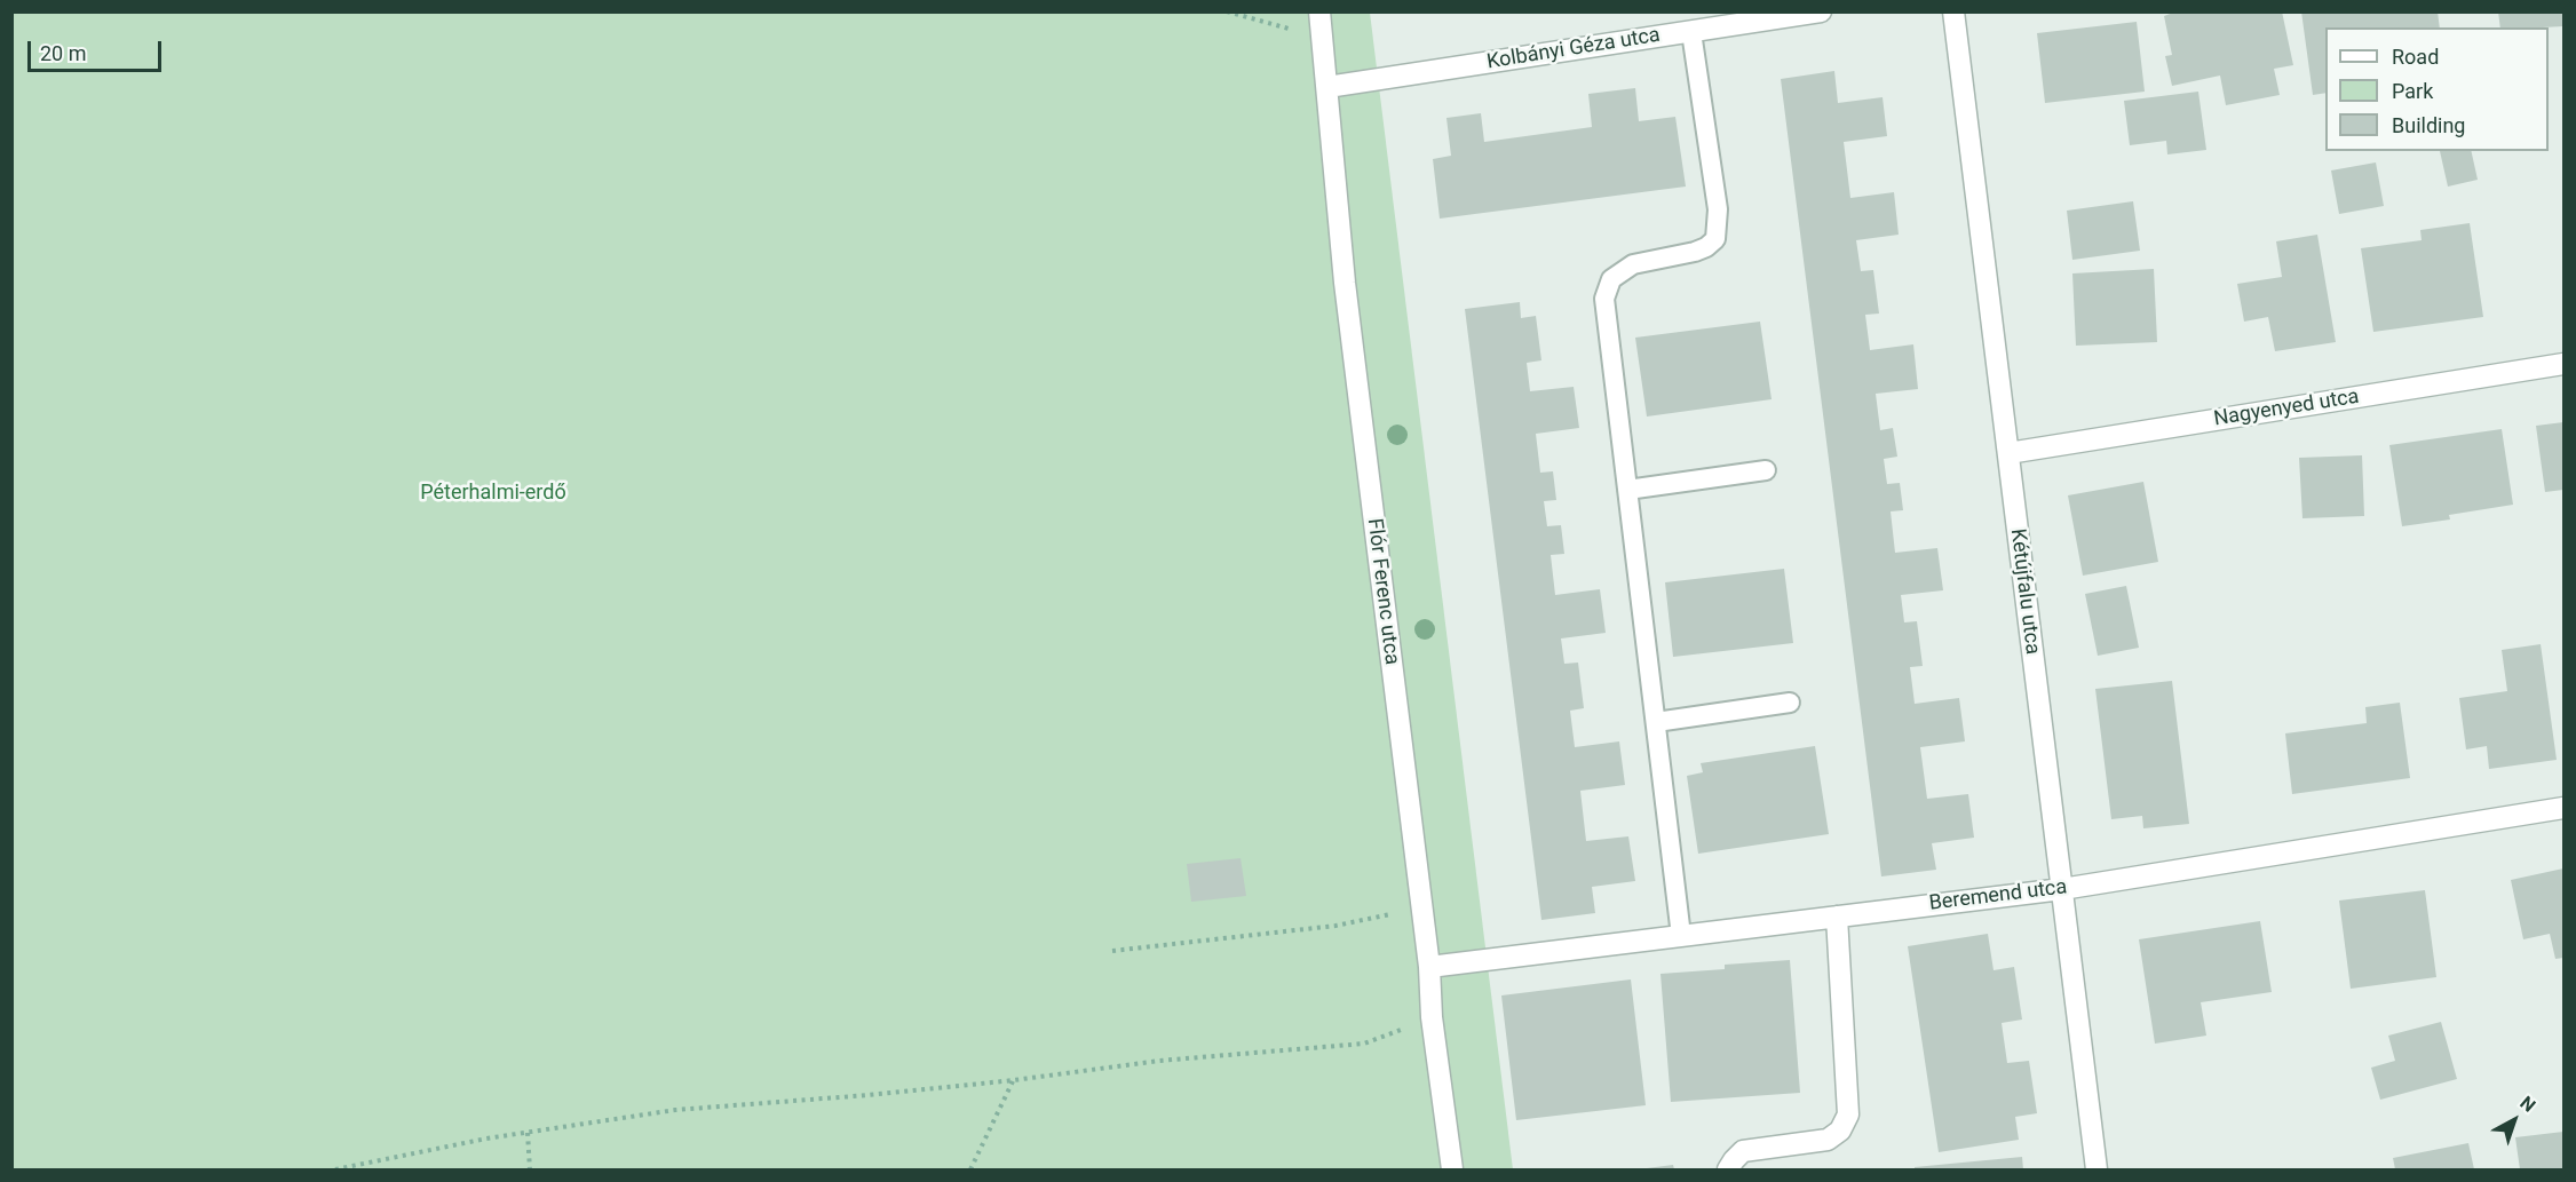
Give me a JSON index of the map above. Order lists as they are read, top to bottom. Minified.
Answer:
{"streets":{"street":["Kolbányi Géza utca","Nagyenyed utca","Flór Ferenc utca","Kétújfalu utca","Beremend utca"]},"crossings":[["Kolbányi Géza utca","Flór Ferenc utca"],["Nagyenyed utca","Kétújfalu utca"],["Flór Ferenc utca","Beremend utca"],["Kétújfalu utca","Beremend utca"]],"parks":["Péterhalmi-erdő"],"legend":["Road","Park","Building"],"scale_bar":"20 m","north":"top right"}
